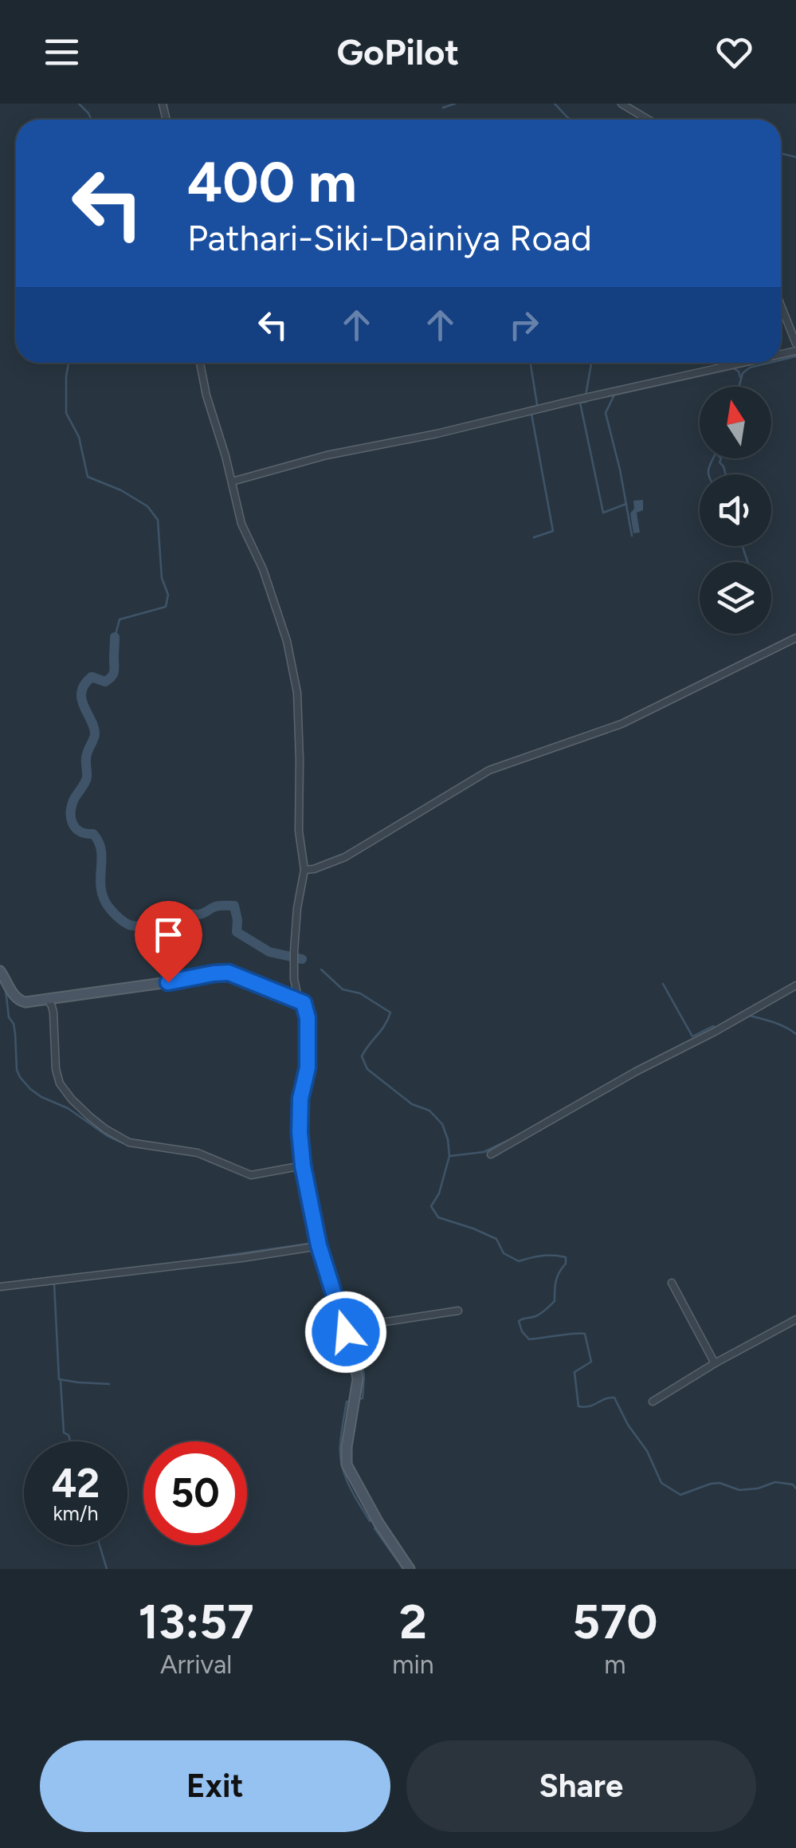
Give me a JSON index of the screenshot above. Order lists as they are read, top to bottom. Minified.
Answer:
{"north":"top","page":{"header":"GoPilot","turn":["400 m","Pathari-Siki-Dainiya Road"],"speed":"42 km/h","limit":"50","eta":["13:57","Arrival","2","min","570","m"],"buttons":["Exit","Share"]}}
